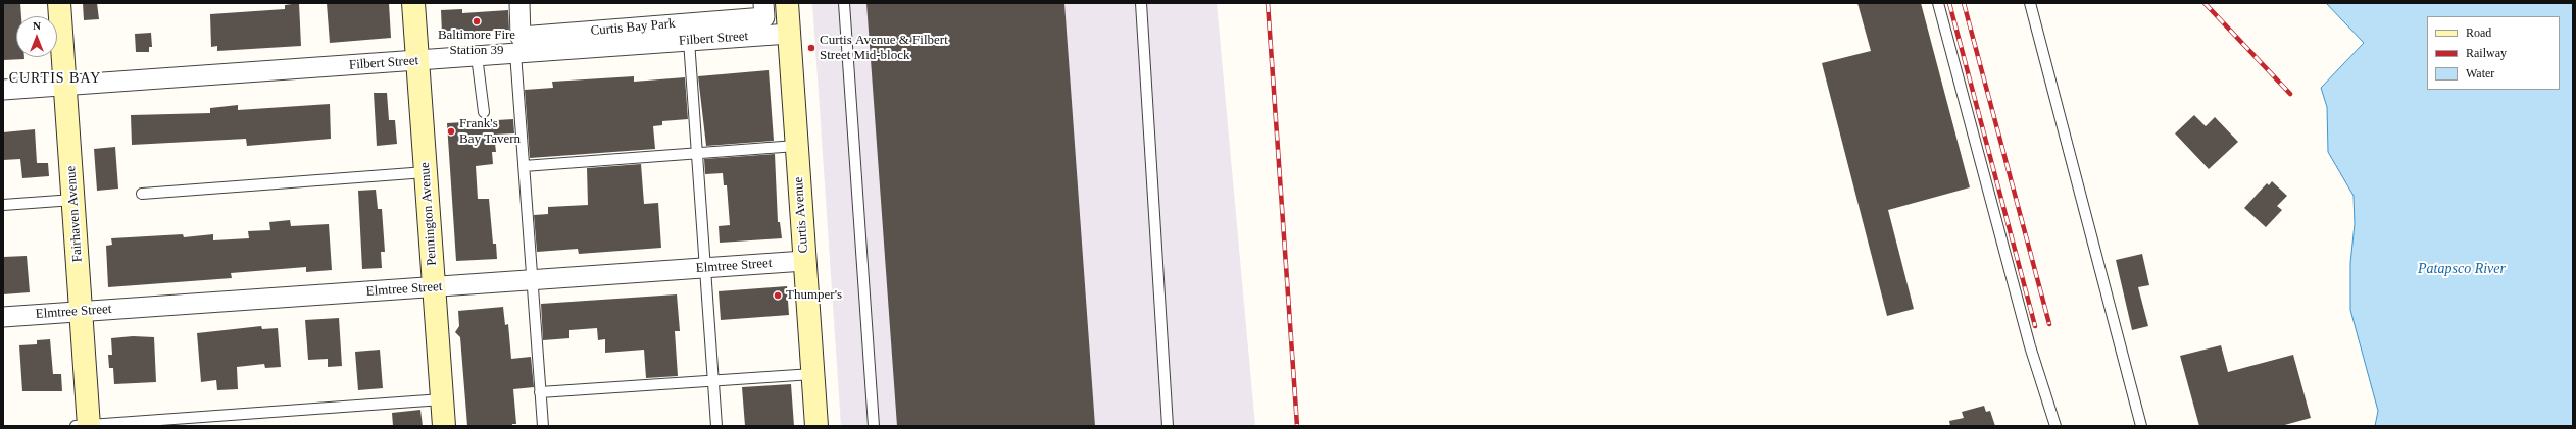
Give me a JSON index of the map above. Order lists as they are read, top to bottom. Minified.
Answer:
{"streets":{"main road":["Fairhaven Avenue","Pennington Avenue","Curtis Avenue"],"street":["Curtis Bay Park","Filbert Street","Elmtree Street"]},"crossings":[["Filbert Street","Fairhaven Avenue"],["Filbert Street","Pennington Avenue"],["Filbert Street","Curtis Avenue"],["Fairhaven Avenue","Elmtree Street"],["Pennington Avenue","Elmtree Street"],["Curtis Avenue","Elmtree Street"]],"districts":["CURTIS BAY"],"water":["Patapsco River"],"places":["Baltimore Fire Station 39","Curtis Avenue & Filbert Street Mid-block","Frank's Bay Tavern","Thumper's"],"legend":["Road","Railway","Water"],"north":"top"}
